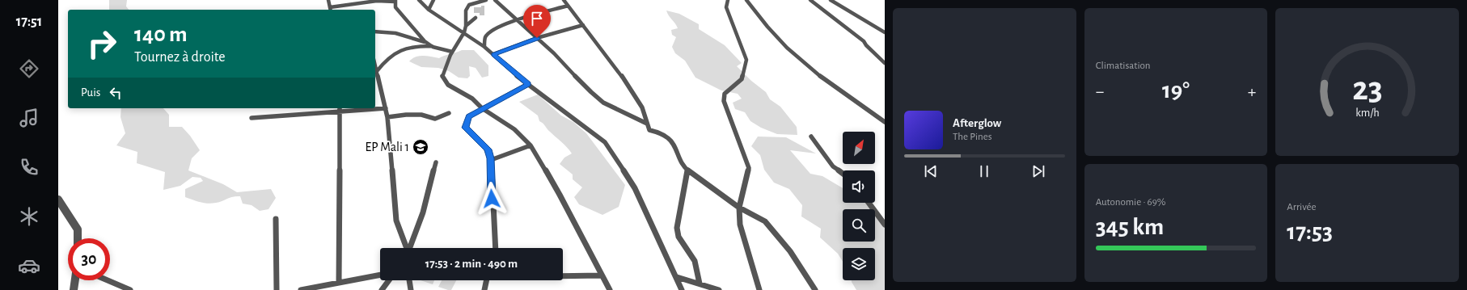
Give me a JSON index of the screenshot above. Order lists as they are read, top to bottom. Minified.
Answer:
{"places":{"school or university":["EP Mali 1"]},"north":"top right","page":{"tabs":"17:51","tile":["Climatisation",["Autonomie · 69%","345 km"],["Arrivée","17:53"]],"turn":["140 m","Tournez à droite"],"then":"Puis","heat":["−","19°","+"],"song":["Afterglow","The Pines"],"limit":"30","trip":"17:53 · 2 min · 490 m","gauge":["23","km/h"]}}
